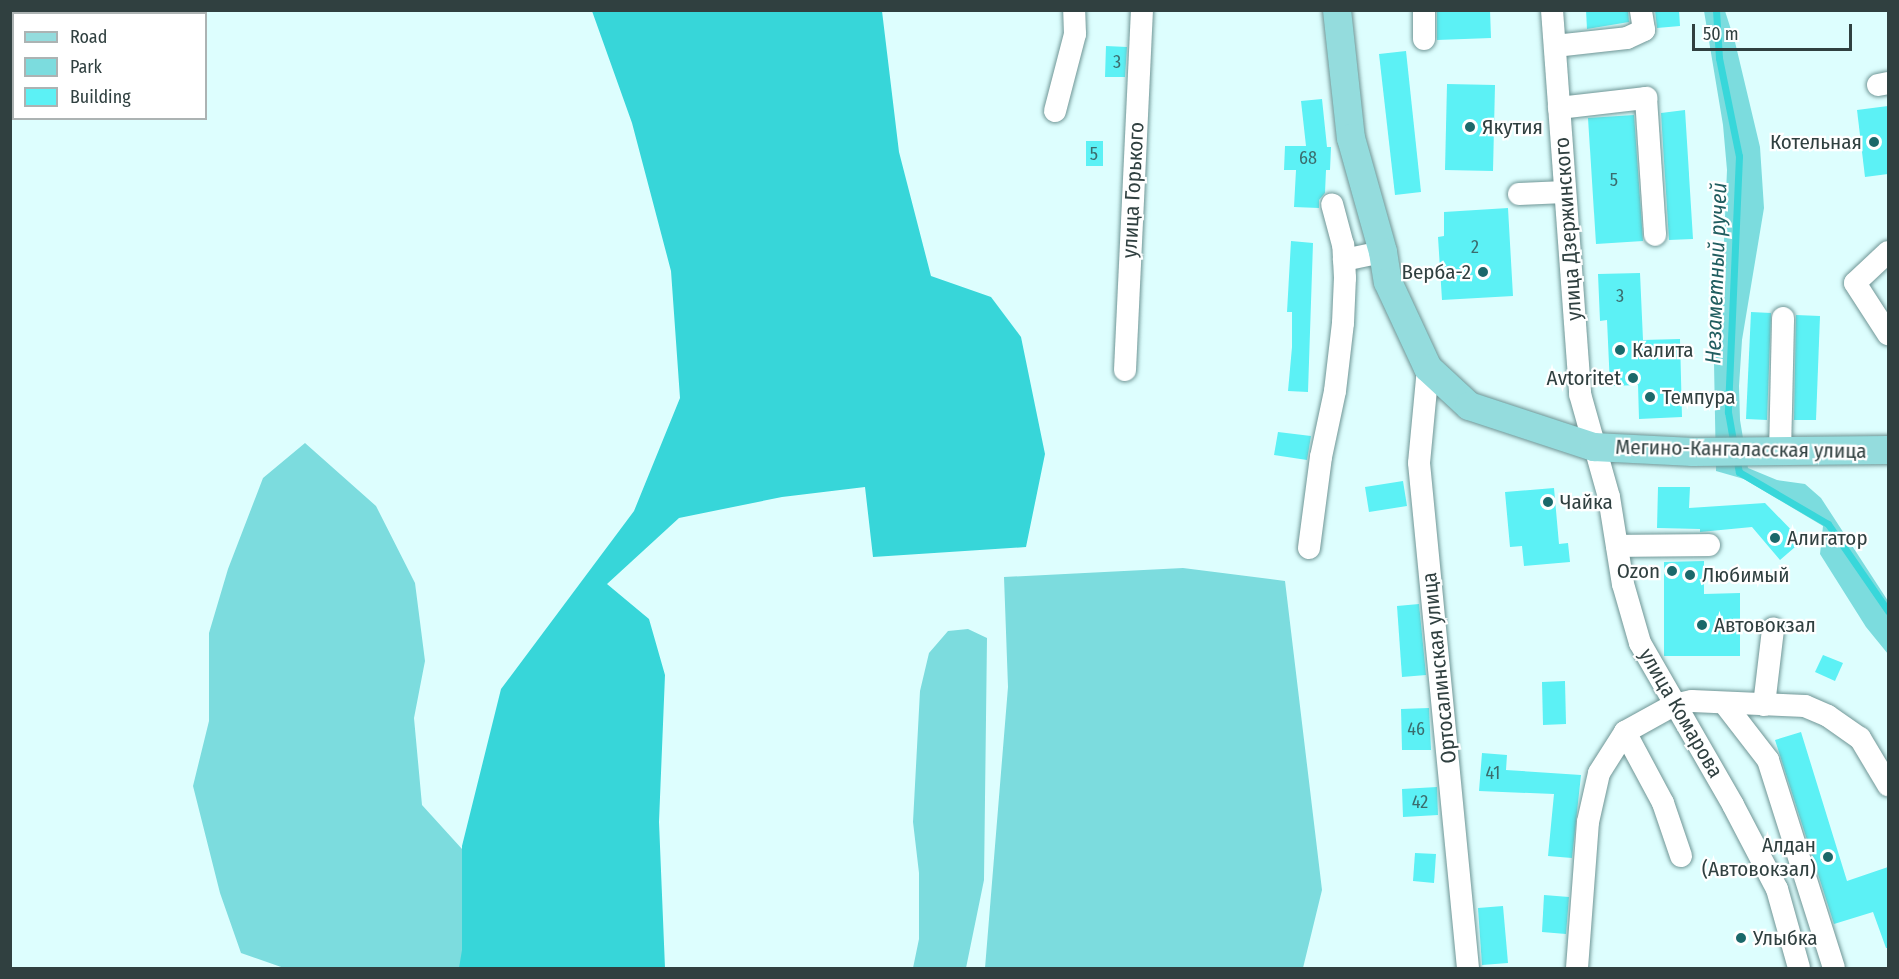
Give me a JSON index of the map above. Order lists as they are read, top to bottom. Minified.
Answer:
{"streets":{"main road":["Мегино-Кангаласская улица"],"street":["улица Горького","улица Дзержинского","Ортосалинская улица","улица Комарова"]},"crossings":[["улица Дзержинского","Мегино-Кангаласская улица"],["улица Дзержинского","улица Комарова"],["Мегино-Кангаласская улица","улица Комарова"]],"water":["Незаметный ручей"],"places":["Якутия","Котельная","Верба-2","Калита","Avtoritet","Темпура","Чайка","Алигатор","Ozon","Любимый","Автовокзал","Алдан (Автовокзал)","Улыбка"],"house_numbers":["3","5","68","5","2","3","46","41","42"],"legend":["Road","Park","Building"],"scale_bar":"50 m"}
